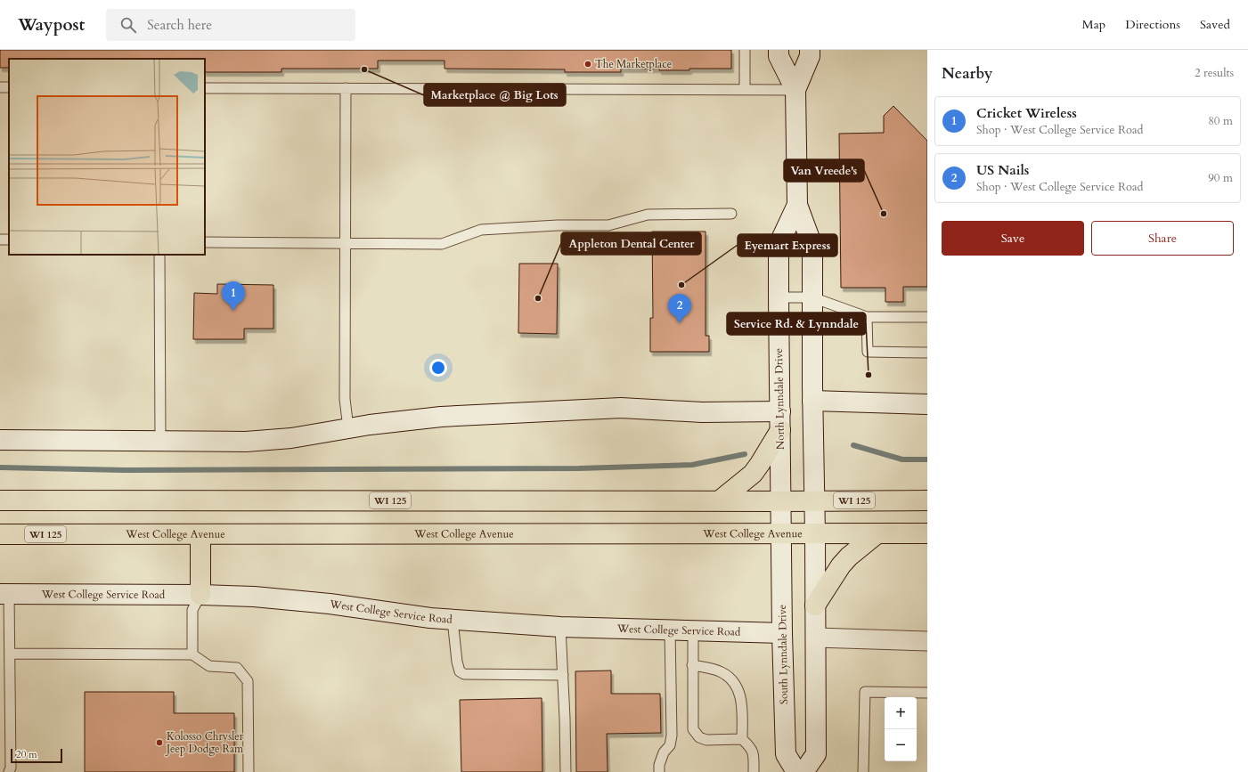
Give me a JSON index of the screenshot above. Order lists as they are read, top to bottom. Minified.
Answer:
{"streets":{"main road":["WI 125","West College Avenue"],"street":["North Lynndale Drive","West College Service Road","South Lynndale Drive"]},"crossings":[["North Lynndale Drive","WI 125"],["North Lynndale Drive","West College Avenue"],["North Lynndale Drive","South Lynndale Drive"],["West College Avenue","South Lynndale Drive"],["West College Service Road","South Lynndale Drive"]],"places":["The Marketplace","Marketplace @ Big Lots","Van Vreede's","Eyemart Express","Appleton Dental Center","Service Rd. & Lynndale","Kolosso Chrysler Jeep Dodge Ram"],"scale_bar":"20 m","page":{"header":"Waypost","search":"Search here","nav":["Map","Directions","Saved"],"heading":["Nearby","2 results"],"list":[{"mark":"1","name":"Cricket Wireless","note":"Shop · West College Service Road","value":"80 m"},{"mark":"2","name":"US Nails","note":"Shop · West College Service Road","value":"90 m"}],"buttons":["Save","Share"],"pins":["1","2"],"map_buttons":["+","−"],"scale":"20 m"}}
